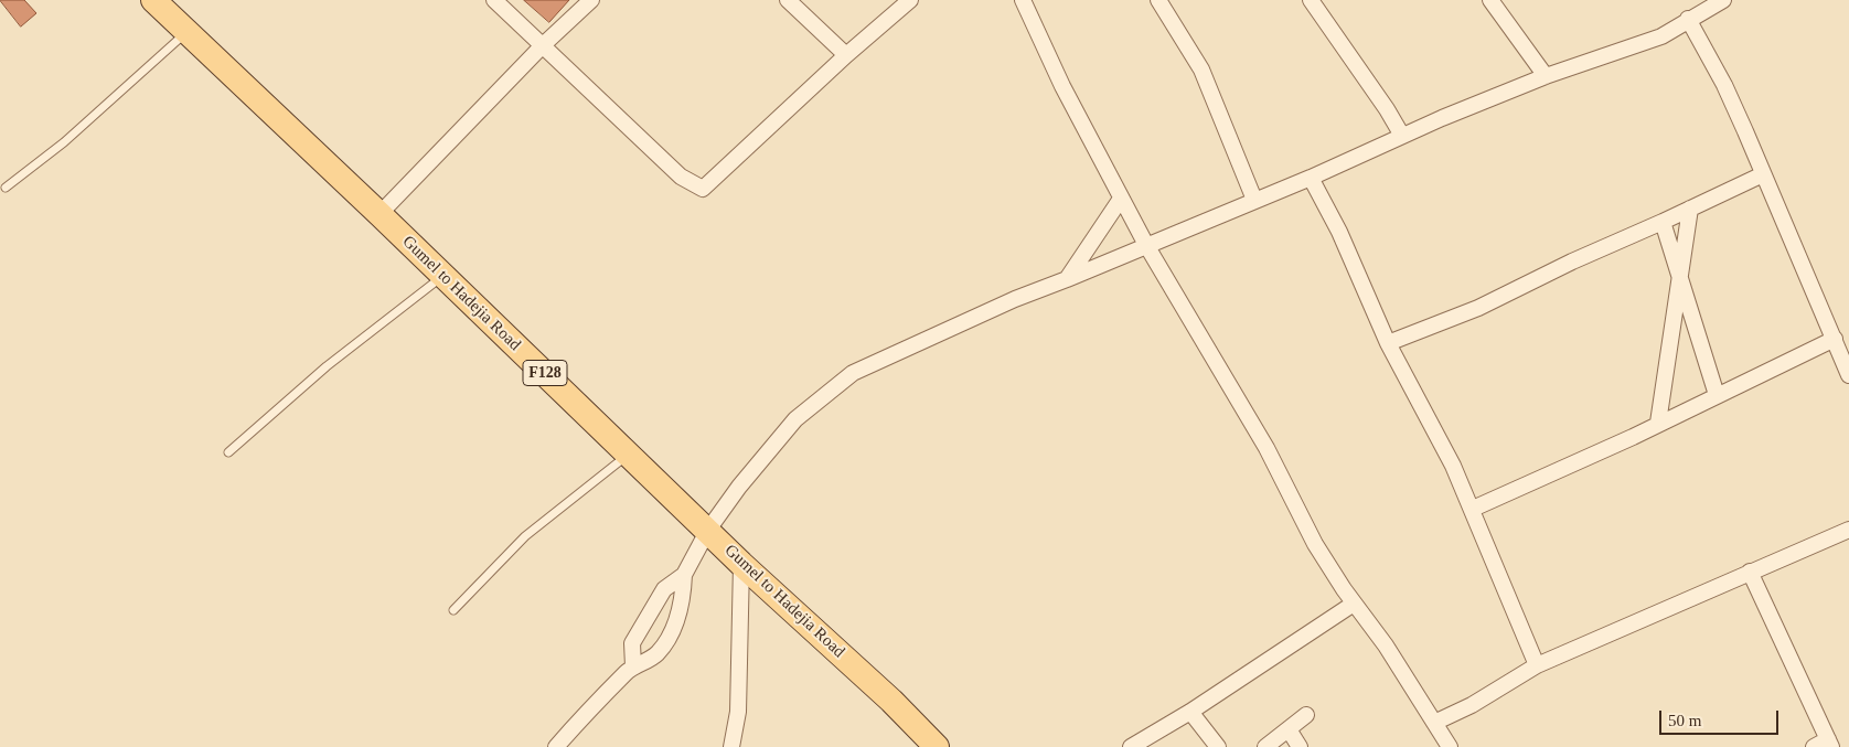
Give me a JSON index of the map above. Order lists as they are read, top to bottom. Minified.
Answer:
{"streets":{"main road":["Gumel to Hadejia Road","F128"]},"scale_bar":"50 m"}
